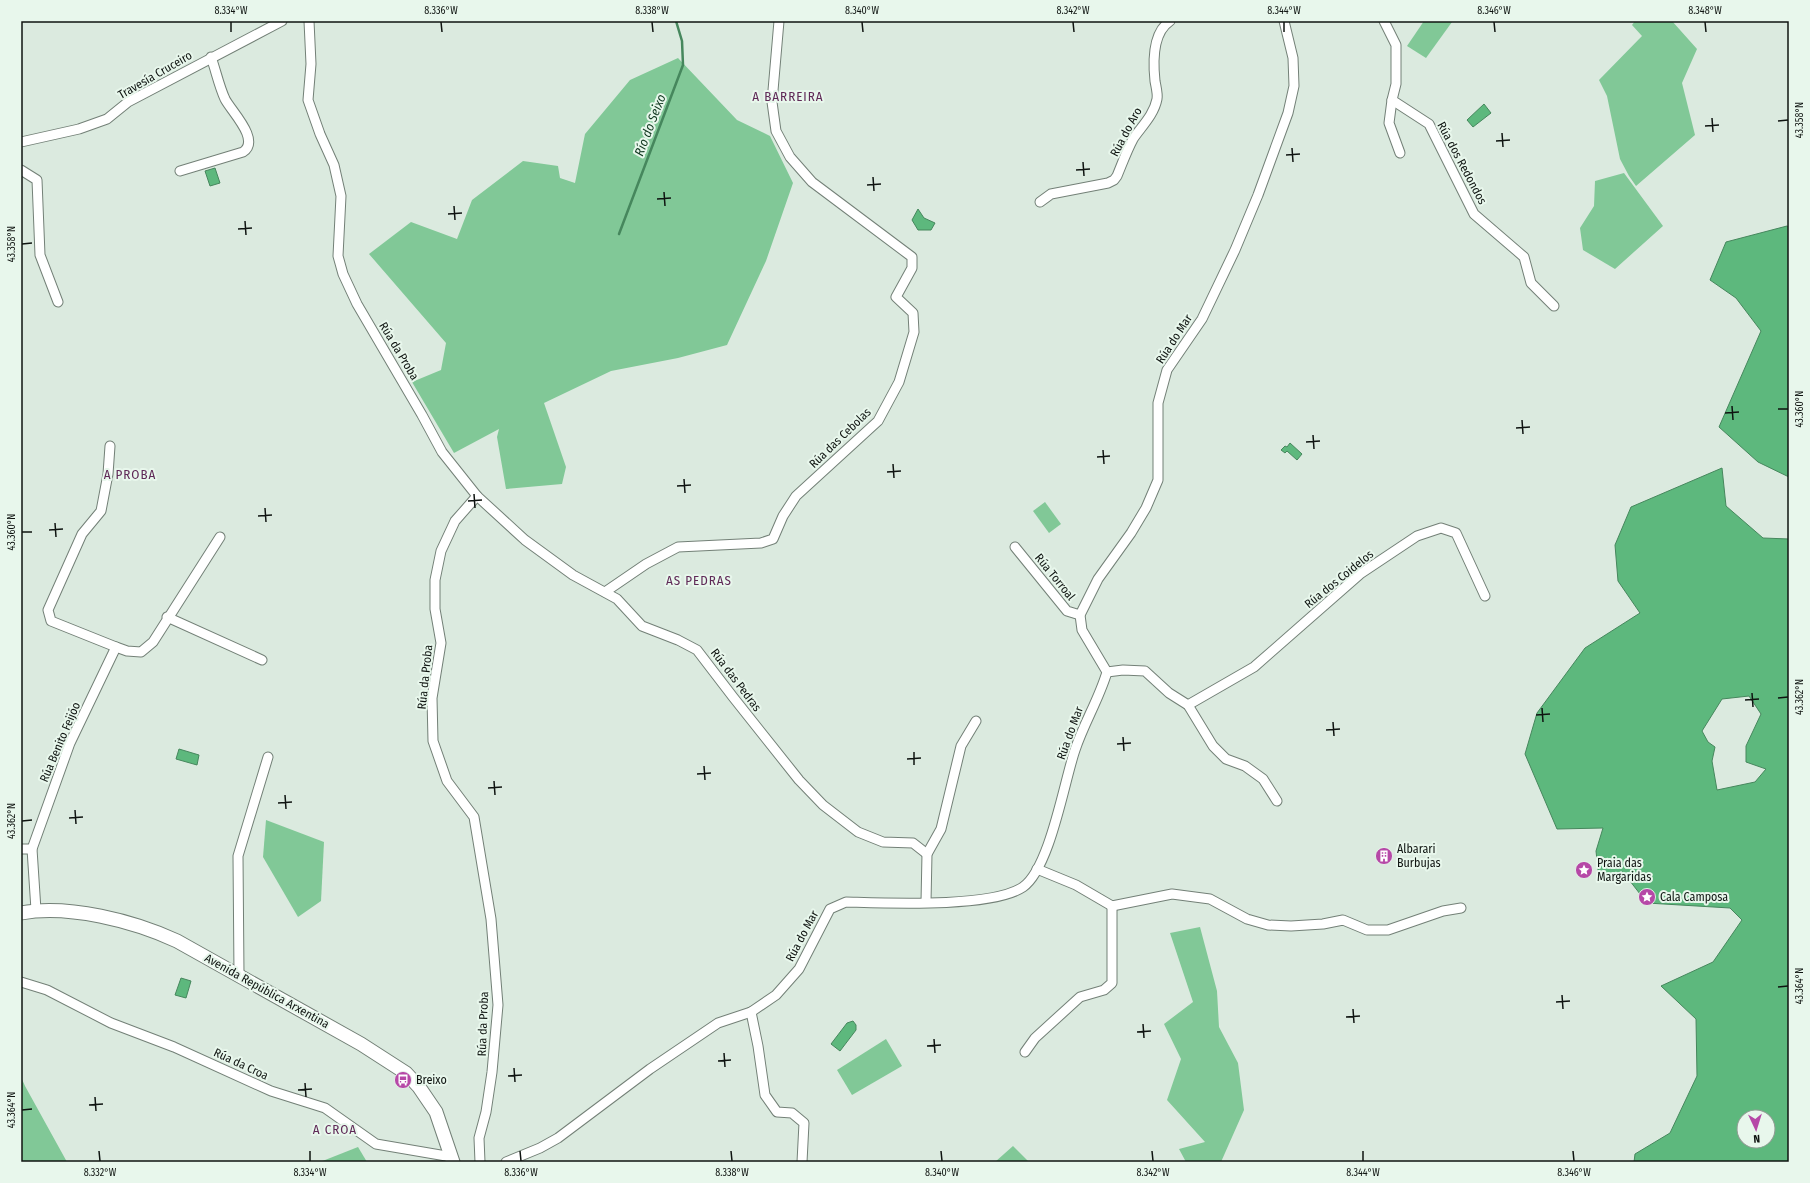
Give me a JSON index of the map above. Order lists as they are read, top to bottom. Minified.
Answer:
{"streets":{"main road":["Avenida República Arxentina"],"street":["Travesía Cruceiro","Rúa do Aro","Rúa dos Redondos","Rúa do Mar","Rúa da Proba","Rúa das Cebolas","Rúa Torroal","Rúa dos Coidelos","Rúa das Pedras","Rúa Benito Feijóo","Rúa da Croa"]},"crossings":[["Rúa do Mar","Rúa Torroal"],["Rúa da Proba","Rúa das Pedras"],["Rúa das Cebolas","Rúa das Pedras"],["Rúa Benito Feijóo","Avenida República Arxentina"],["Avenida República Arxentina","Rúa da Croa"]],"districts":["A BARREIRA","A PROBA","AS PEDRAS","A CROA"],"water":["Río do Seixo"],"places":{"building":["Albarari Burbujas"],"place":["Praia das Margaridas","Cala Camposa"],"bus stop":["Breixo"]},"north":"bottom","coordinates":["8.334°W","8.336°W","8.338°W","8.340°W","8.342°W","8.344°W","8.346°W","8.348°W","43.358°N","43.360°N","43.362°N","43.364°N","8.332°W"]}
